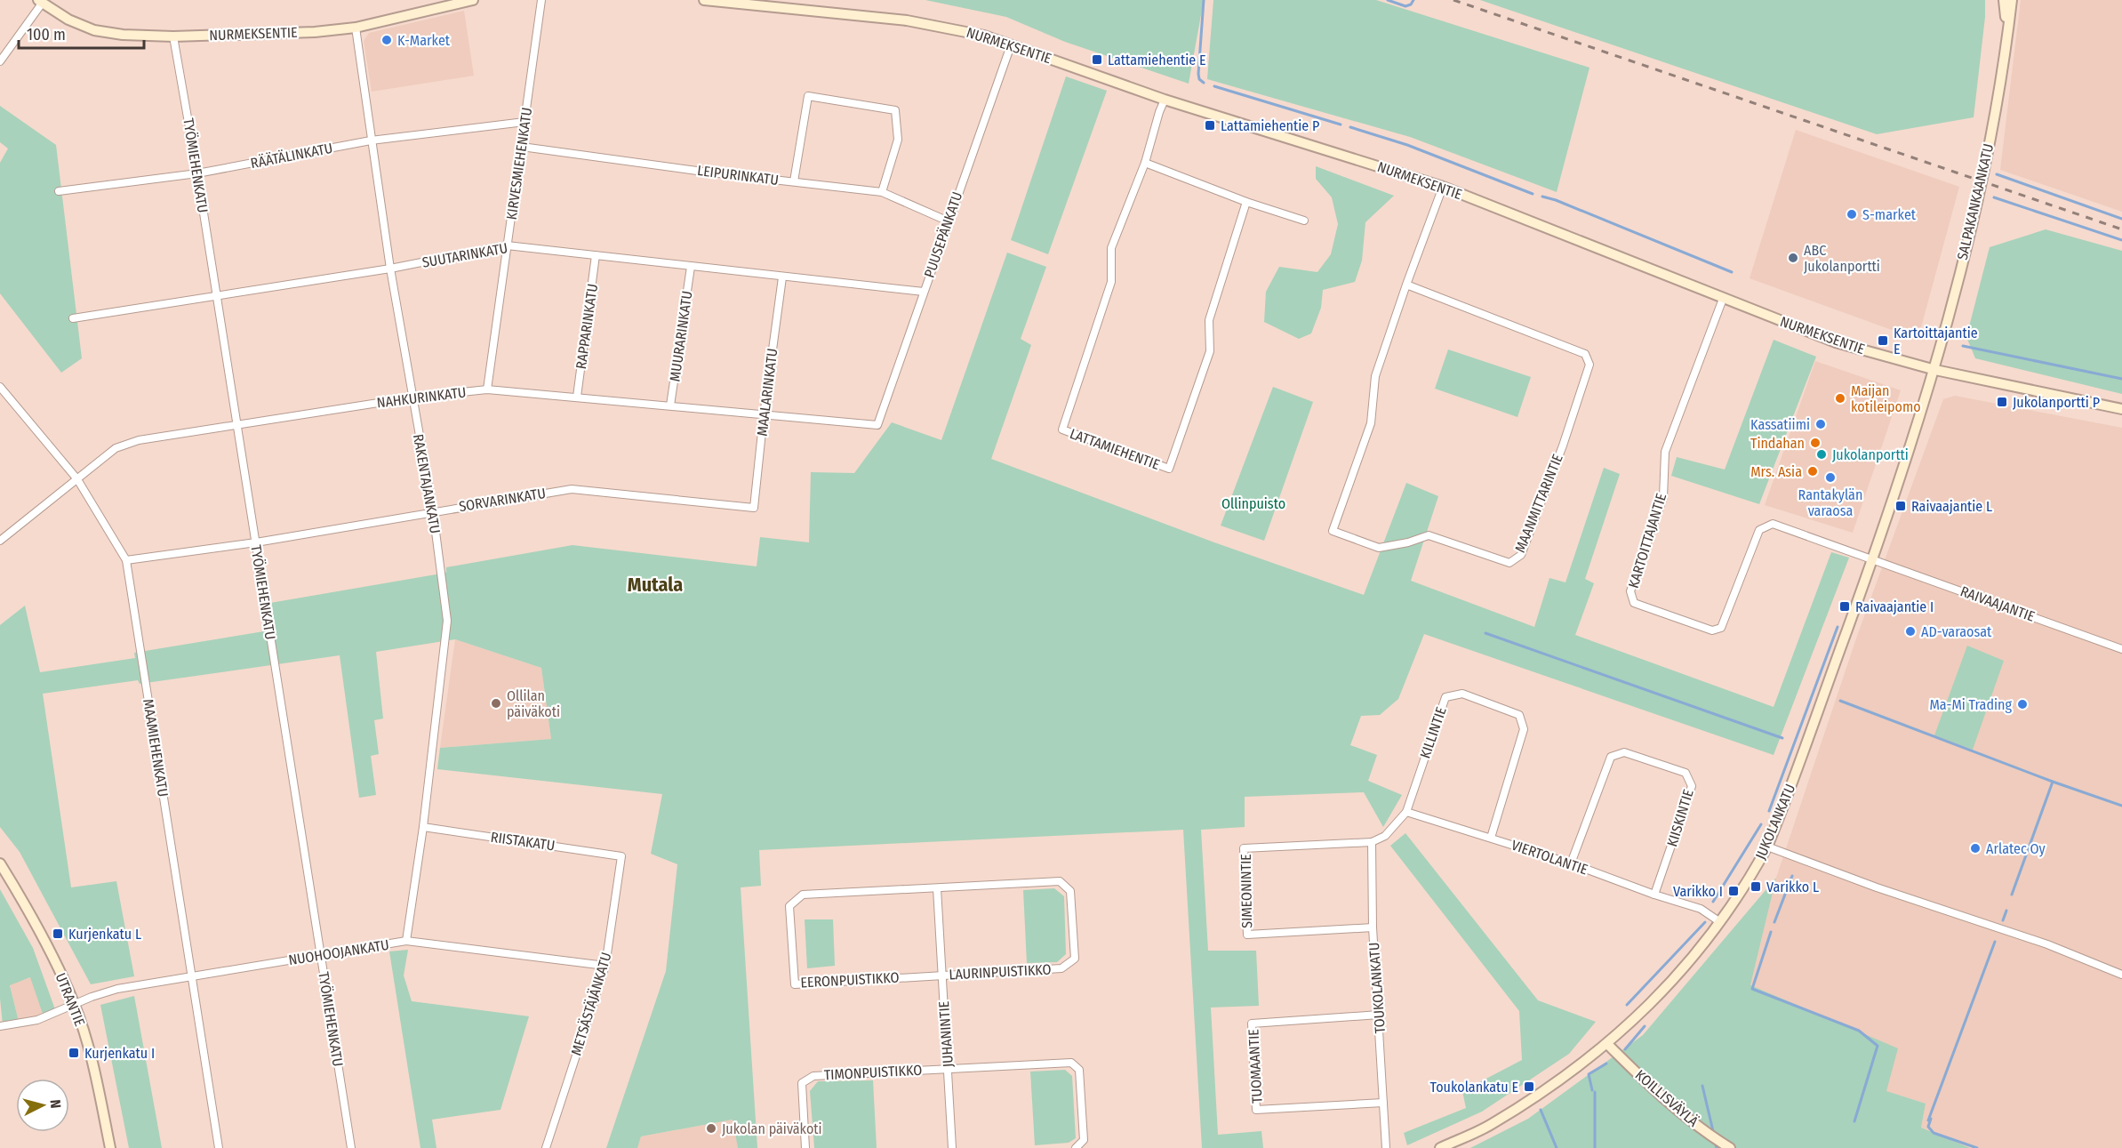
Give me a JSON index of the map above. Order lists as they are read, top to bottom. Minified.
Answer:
{"streets":{"street":["NURMEKSENTIE","RÄÄTÄLINKATU","KIRVESMIEHENKATU","TYÖMIEHENKATU","LEIPURINKATU","SALPAKANKAANKATU","PUUSEPÄNKATU","SUUTARINKATU","RAPPARINKATU","MUURARINKATU","MAALARINKATU","NAHKURINKATU","LATTAMIEHENTIE","RAKENTAJANKATU","SORVARINKATU","MAANMITTARINTIE","KARTOITTAJANTIE","RAIVAAJANTIE","KILLINTIE","MAAMIEHENKATU","KIISKINTIE","JUKOLANKATU","RIISTAKATU","VIERTOLANTIE","SIMEONINTIE","NUOHOOJANKATU","LAURINPUISTIKKO","EERONPUISTIKKO","TOUKOLANKATU","UTRANTIE","METSÄSTÄJÄNKATU","JUHANINTIE","TUOMAANTIE","TIMONPUISTIKKO","KOILLISVÄYLÄ"]},"crossings":[["NURMEKSENTIE","TYÖMIEHENKATU"],["NURMEKSENTIE","SALPAKANKAANKATU"],["NURMEKSENTIE","PUUSEPÄNKATU"],["NURMEKSENTIE","LATTAMIEHENTIE"],["NURMEKSENTIE","RAKENTAJANKATU"],["NURMEKSENTIE","MAANMITTARINTIE"],["NURMEKSENTIE","KARTOITTAJANTIE"],["NURMEKSENTIE","JUKOLANKATU"],["RÄÄTÄLINKATU","KIRVESMIEHENKATU"],["RÄÄTÄLINKATU","TYÖMIEHENKATU"],["RÄÄTÄLINKATU","RAKENTAJANKATU"],["KIRVESMIEHENKATU","LEIPURINKATU"],["KIRVESMIEHENKATU","SUUTARINKATU"],["KIRVESMIEHENKATU","NAHKURINKATU"],["TYÖMIEHENKATU","SUUTARINKATU"],["TYÖMIEHENKATU","NAHKURINKATU"],["TYÖMIEHENKATU","SORVARINKATU"],["TYÖMIEHENKATU","NUOHOOJANKATU"],["LEIPURINKATU","PUUSEPÄNKATU"],["SALPAKANKAANKATU","JUKOLANKATU"],["PUUSEPÄNKATU","SUUTARINKATU"],["PUUSEPÄNKATU","NAHKURINKATU"],["SUUTARINKATU","RAPPARINKATU"],["SUUTARINKATU","MUURARINKATU"],["SUUTARINKATU","MAALARINKATU"],["SUUTARINKATU","RAKENTAJANKATU"],["RAPPARINKATU","NAHKURINKATU"],["MUURARINKATU","NAHKURINKATU"],["MAALARINKATU","NAHKURINKATU"],["MAALARINKATU","SORVARINKATU"],["NAHKURINKATU","RAKENTAJANKATU"],["NAHKURINKATU","MAAMIEHENKATU"],["RAKENTAJANKATU","SORVARINKATU"],["RAKENTAJANKATU","RIISTAKATU"],["RAKENTAJANKATU","NUOHOOJANKATU"],["SORVARINKATU","MAAMIEHENKATU"],["KARTOITTAJANTIE","RAIVAAJANTIE"],["KARTOITTAJANTIE","JUKOLANKATU"],["RAIVAAJANTIE","JUKOLANKATU"],["KILLINTIE","VIERTOLANTIE"],["MAAMIEHENKATU","NUOHOOJANKATU"],["KIISKINTIE","VIERTOLANTIE"],["JUKOLANKATU","VIERTOLANTIE"],["JUKOLANKATU","KOILLISVÄYLÄ"],["RIISTAKATU","METSÄSTÄJÄNKATU"],["SIMEONINTIE","TOUKOLANKATU"],["NUOHOOJANKATU","UTRANTIE"],["NUOHOOJANKATU","METSÄSTÄJÄNKATU"],["LAURINPUISTIKKO","EERONPUISTIKKO"],["LAURINPUISTIKKO","JUHANINTIE"],["EERONPUISTIKKO","JUHANINTIE"],["TOUKOLANKATU","TUOMAANTIE"],["JUHANINTIE","TIMONPUISTIKKO"]],"districts":["Mutala"],"parks":["Ollinpuisto"],"places":{"other":["K-Market","S-market","ABC Jukolanportti","Maijan kotileipomo","Kassatiimi","Tindahan","Jukolanportti","Mrs. Asia","Rantakylän varaosa","AD-varaosat","Ollilan päiväkoti","Ma-Mi Trading","Arlatec Oy","Jukolan päiväkoti"],"transit":["Lattamiehentie E","Lattamiehentie P","Kartoittajantie E","Jukolanportti P","Raivaajantie L","Raivaajantie I","Varikko L","Varikko I","Kurjenkatu L","Kurjenkatu I","Toukolankatu E"]},"scale_bar":"100 m","north":"right"}
